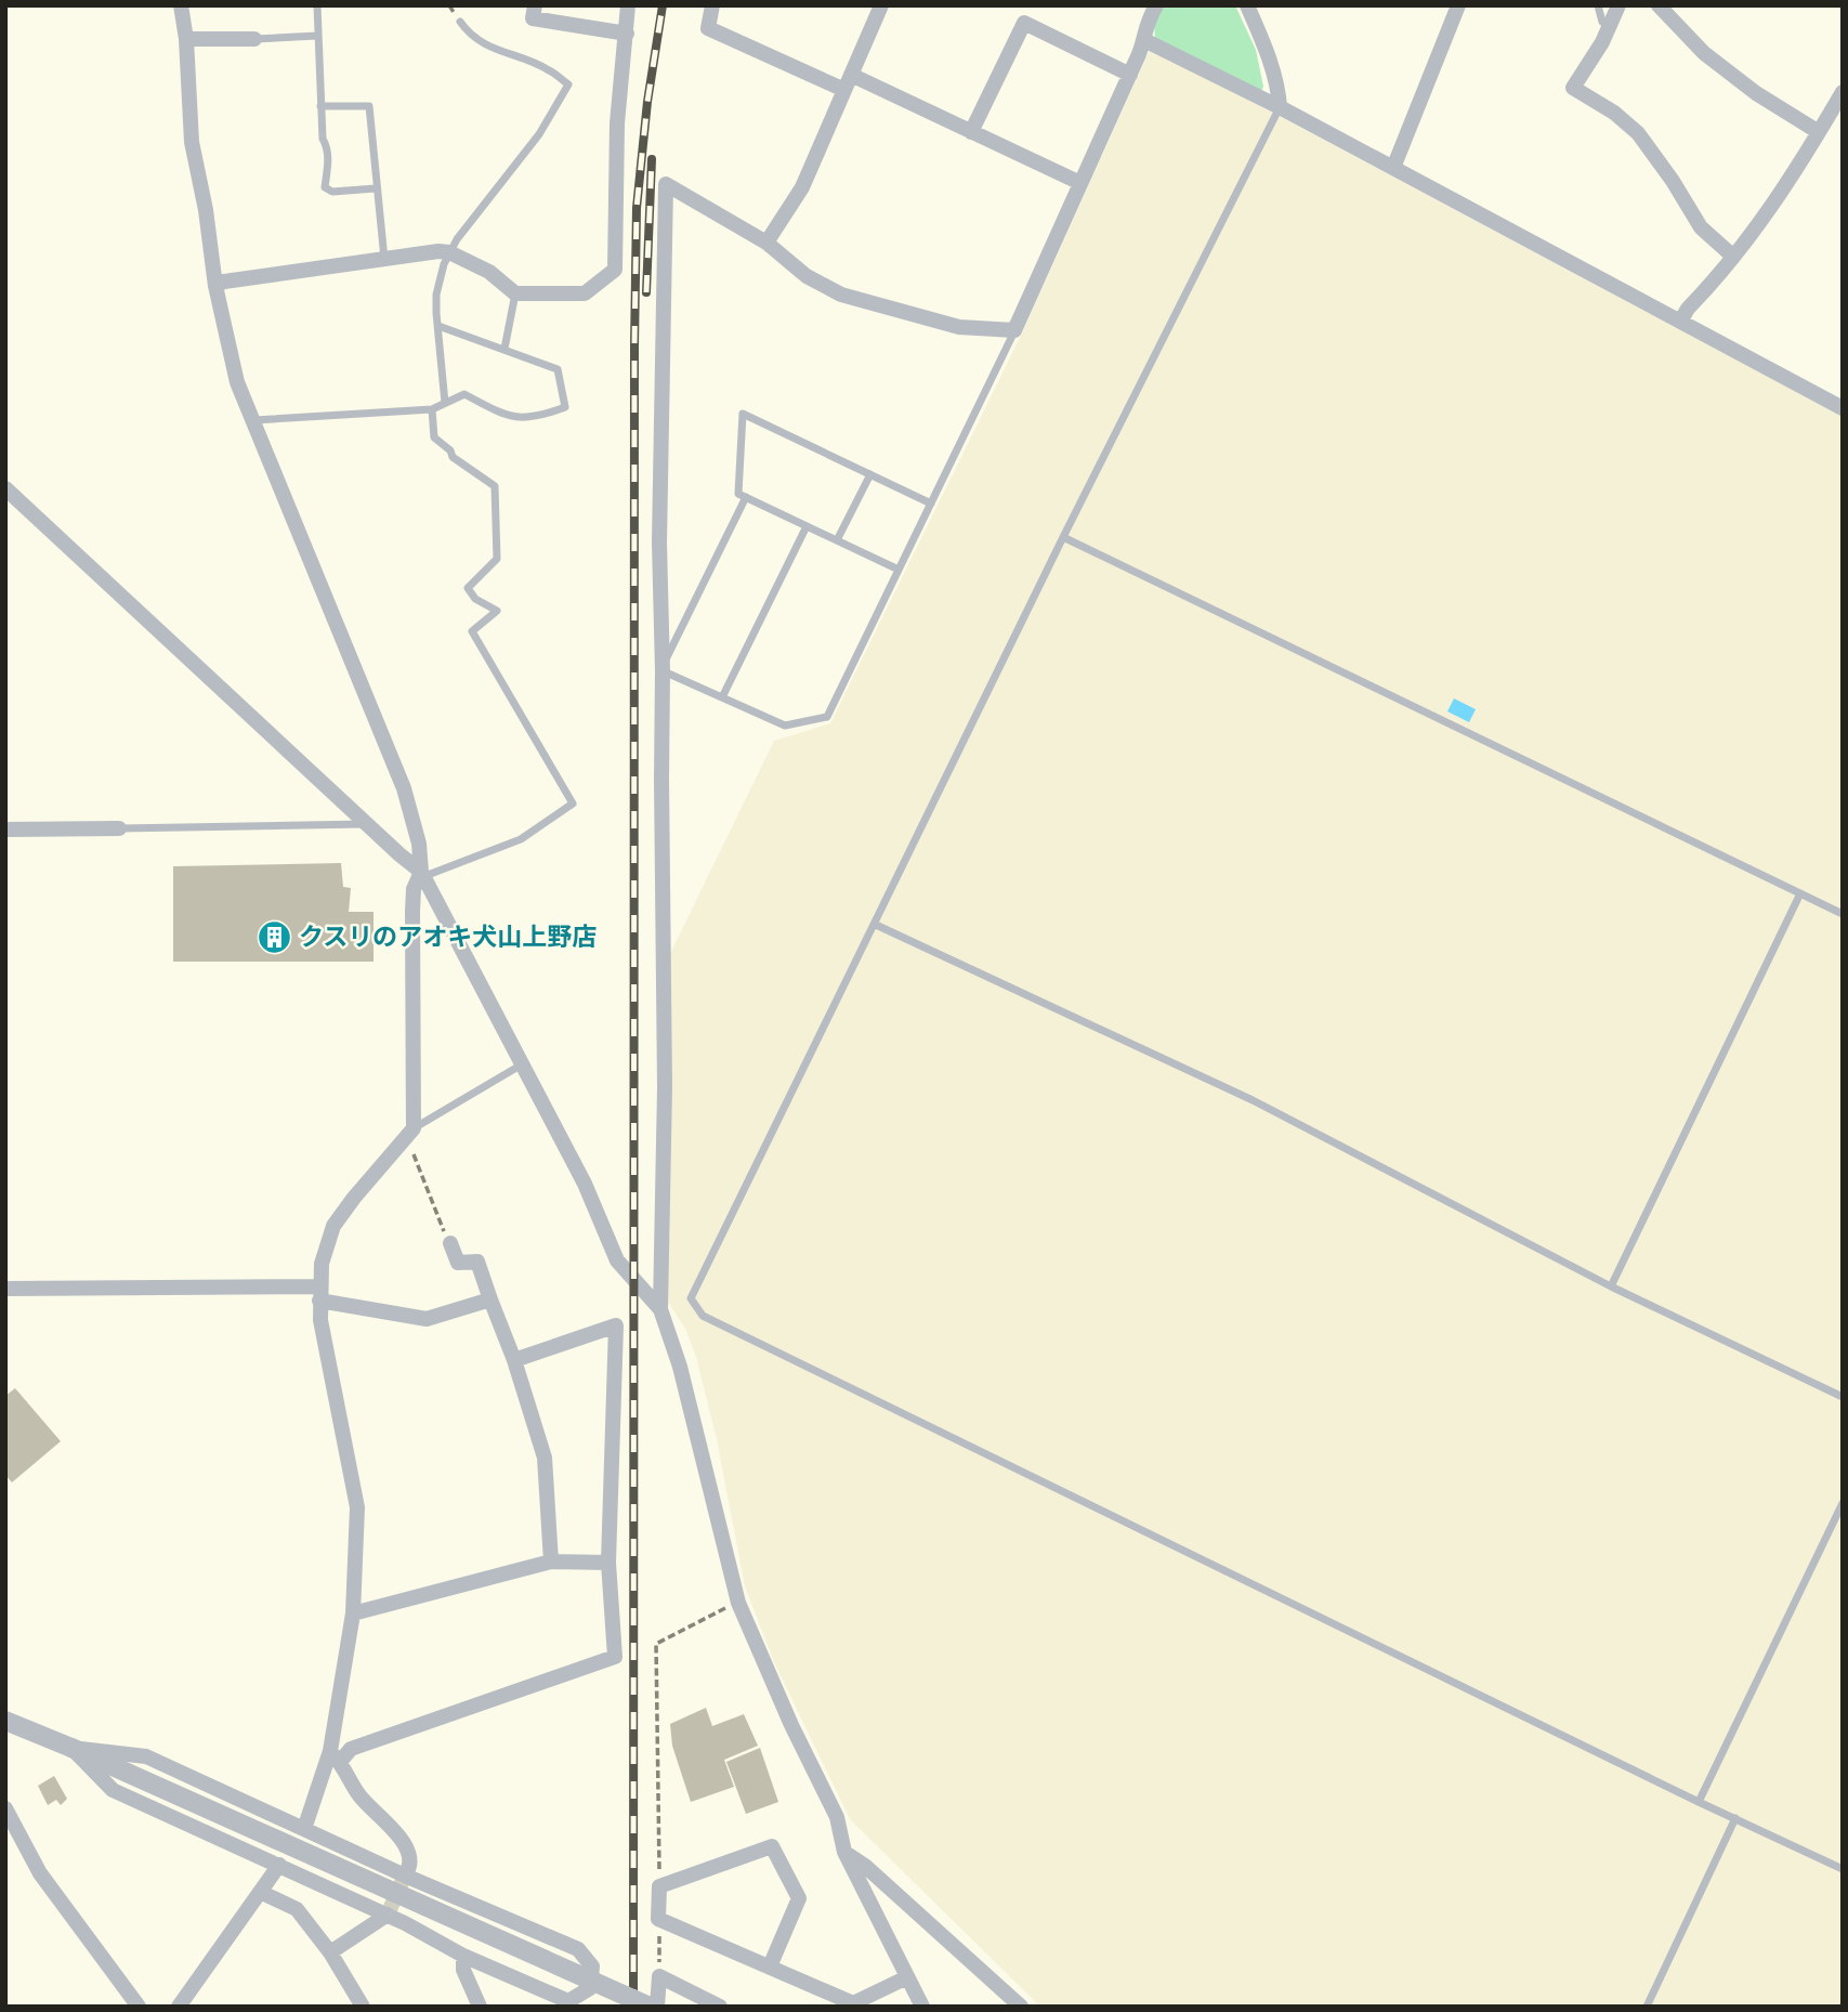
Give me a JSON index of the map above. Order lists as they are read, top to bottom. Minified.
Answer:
{"places":{"building":["クスリのアオキ犬山上野店"]}}
